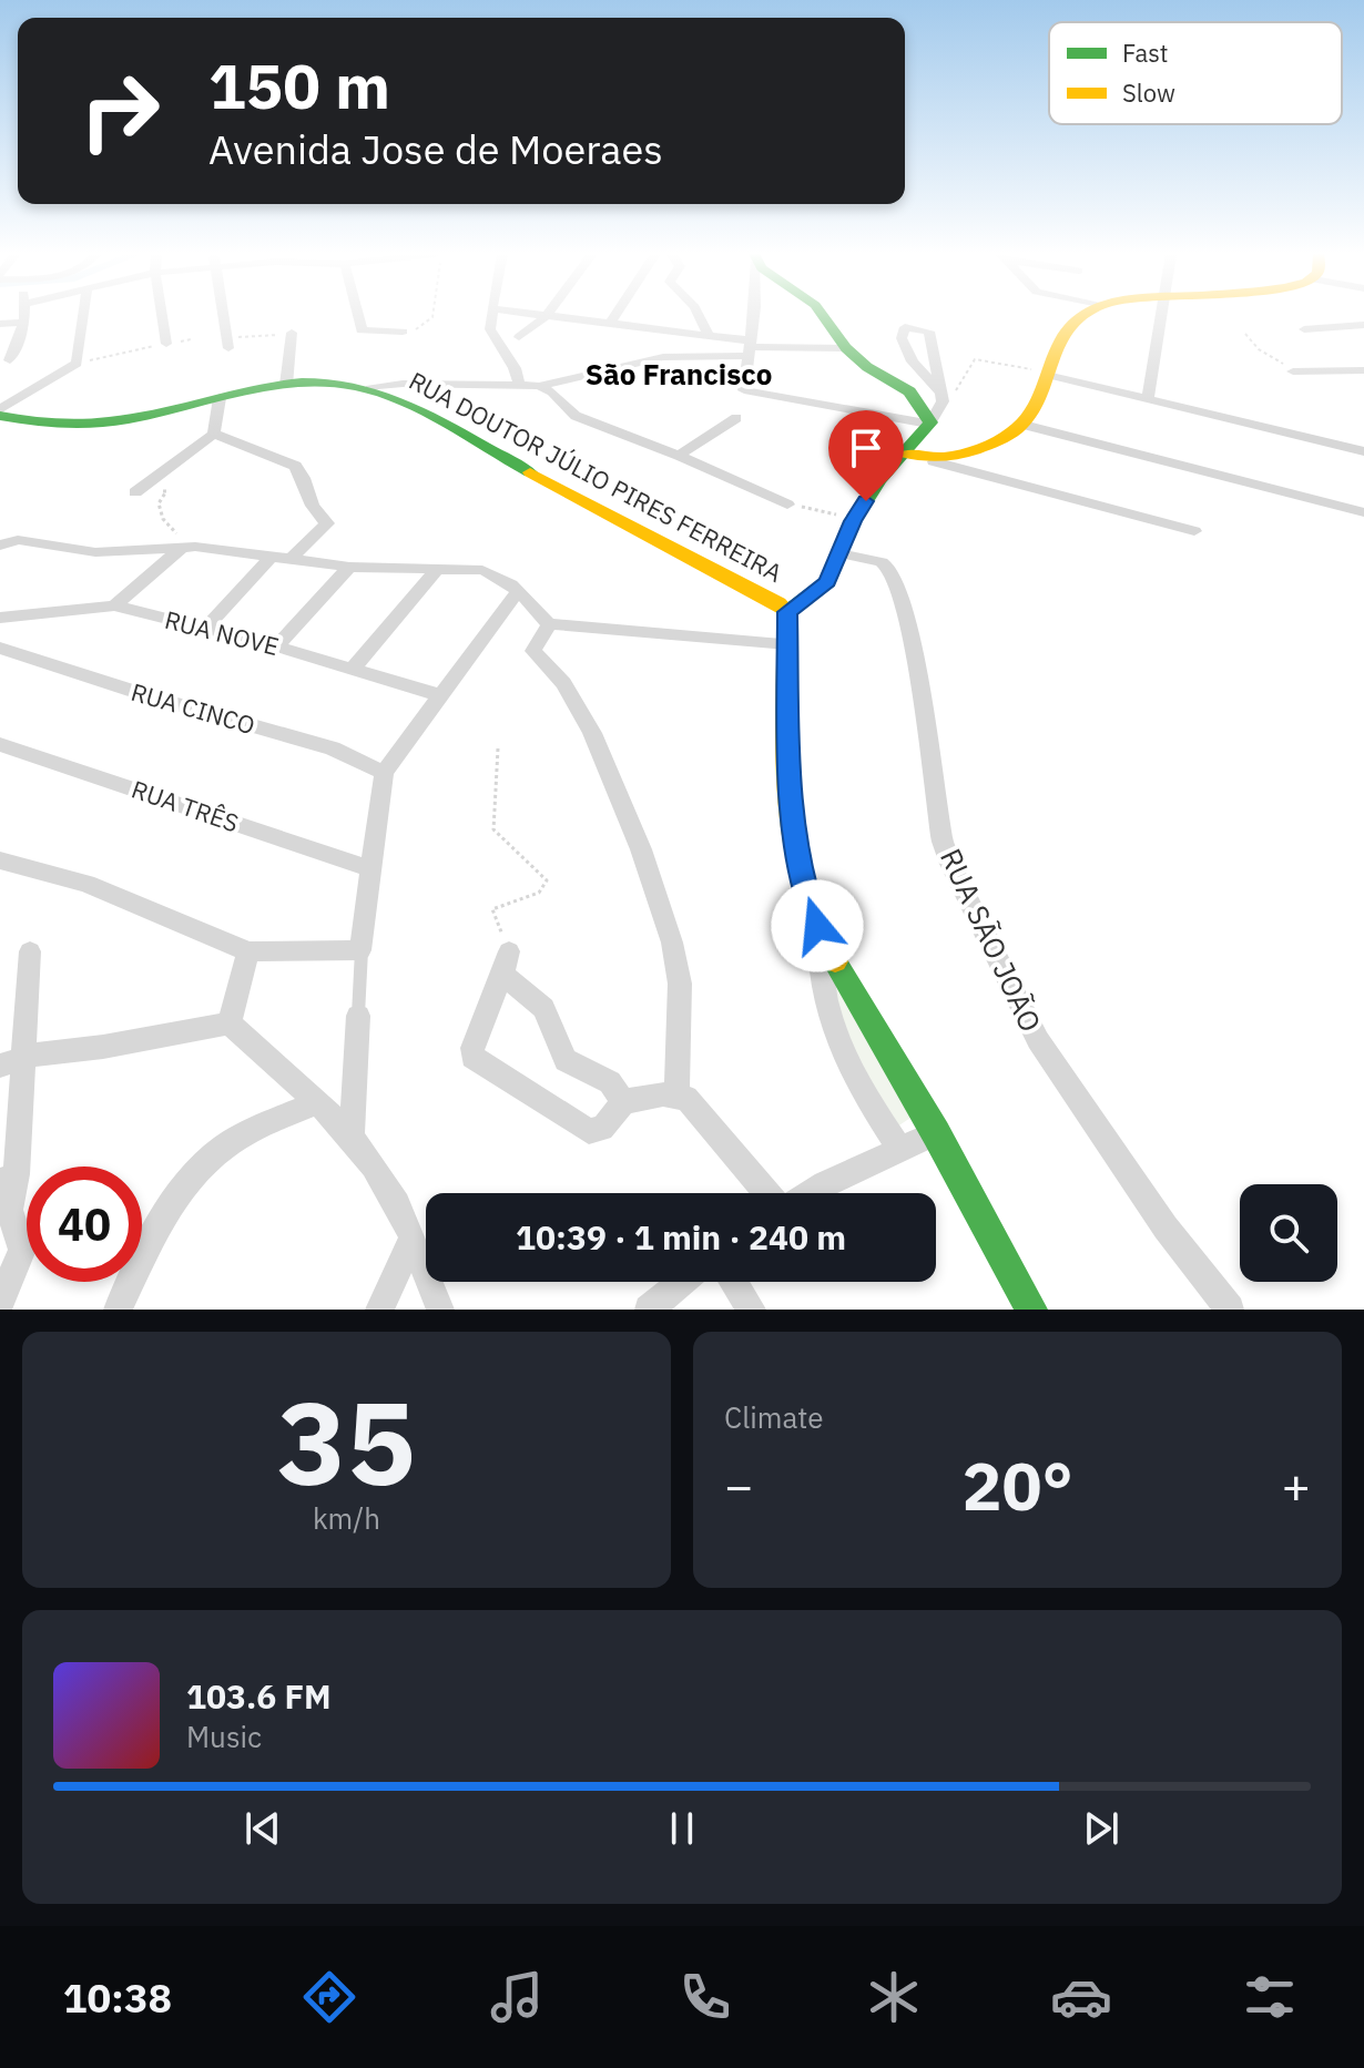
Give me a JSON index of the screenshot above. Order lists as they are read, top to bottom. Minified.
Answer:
{"streets":{"street":["RUA DOUTOR JÚLIO PIRES FERREIRA","RUA NOVE","RUA CINCO","RUA TRÊS","RUA SÃO JOÃO"]},"districts":["São Francisco"],"legend":["Fast","Slow"],"page":{"turn":["150 m","Avenida Jose de Moeraes"],"limit":"40","trip":"10:39 · 1 min · 240 m","tile":[["35","km/h"],"Climate"],"heat":["−","20°","+"],"song":["103.6 FM","Music"],"tabs":"10:38"}}
